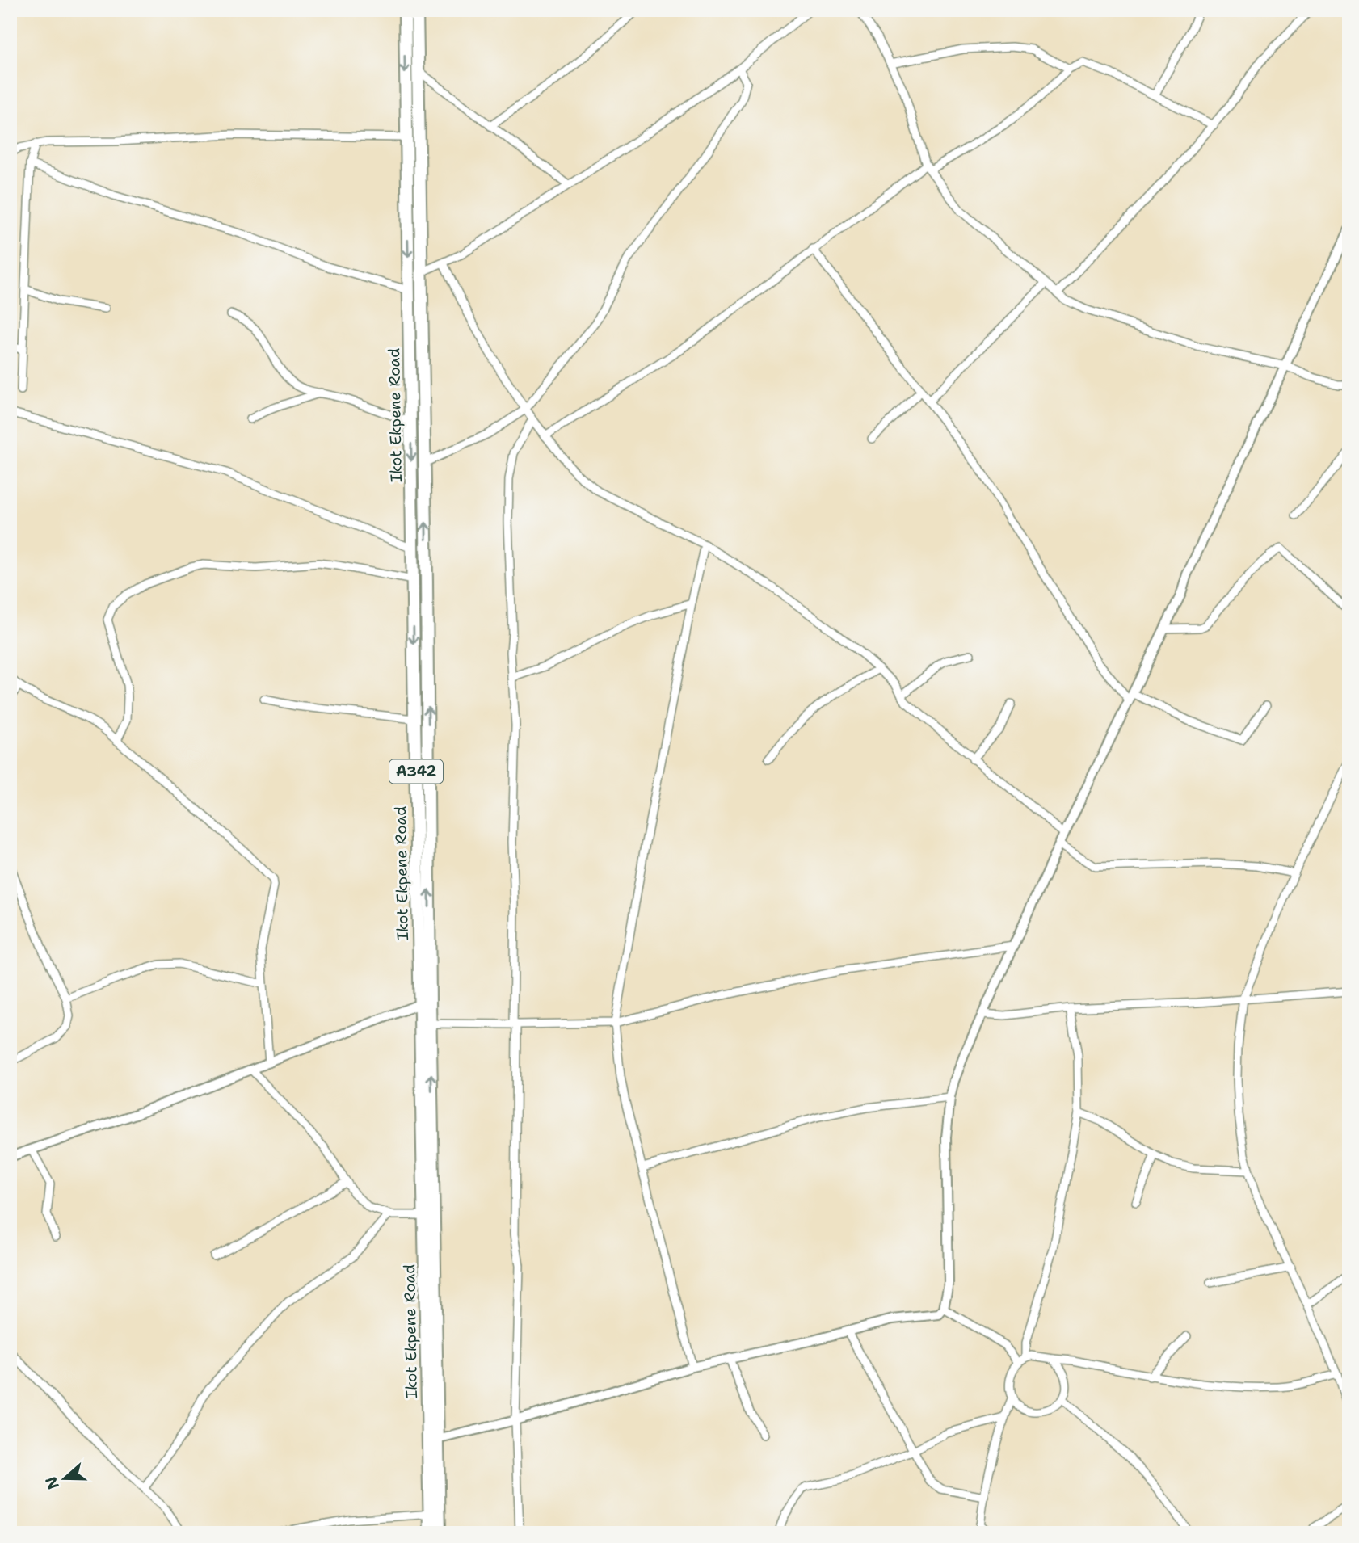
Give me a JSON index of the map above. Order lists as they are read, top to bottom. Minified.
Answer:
{"streets":{"highway":["Ikot Ekpene Road","A342"]},"north":"left"}
